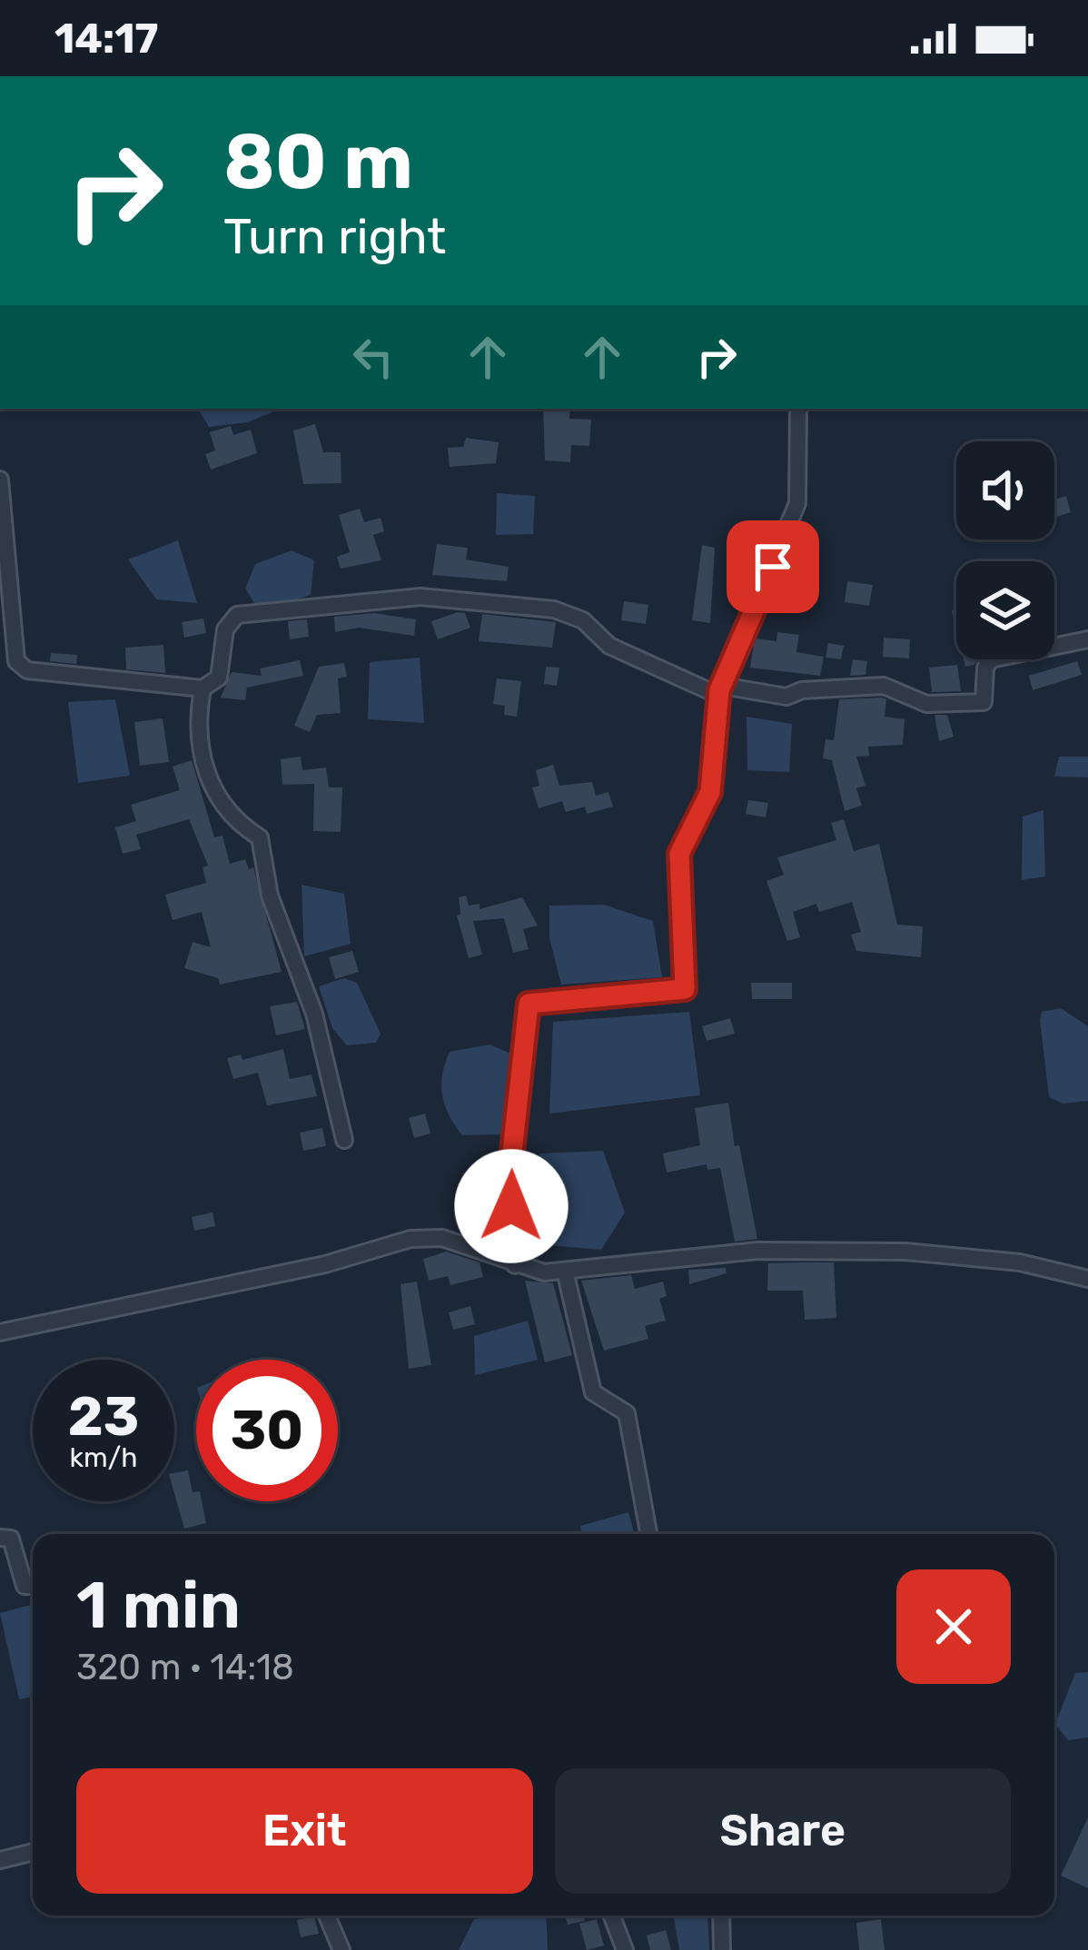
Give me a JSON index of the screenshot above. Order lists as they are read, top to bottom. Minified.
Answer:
{"page":{"status":"14:17","turn":["80 m","Turn right"],"speed":"23 km/h","limit":"30","heading":["1 min","320 m · 14:18"],"buttons":["Exit","Share"]}}
